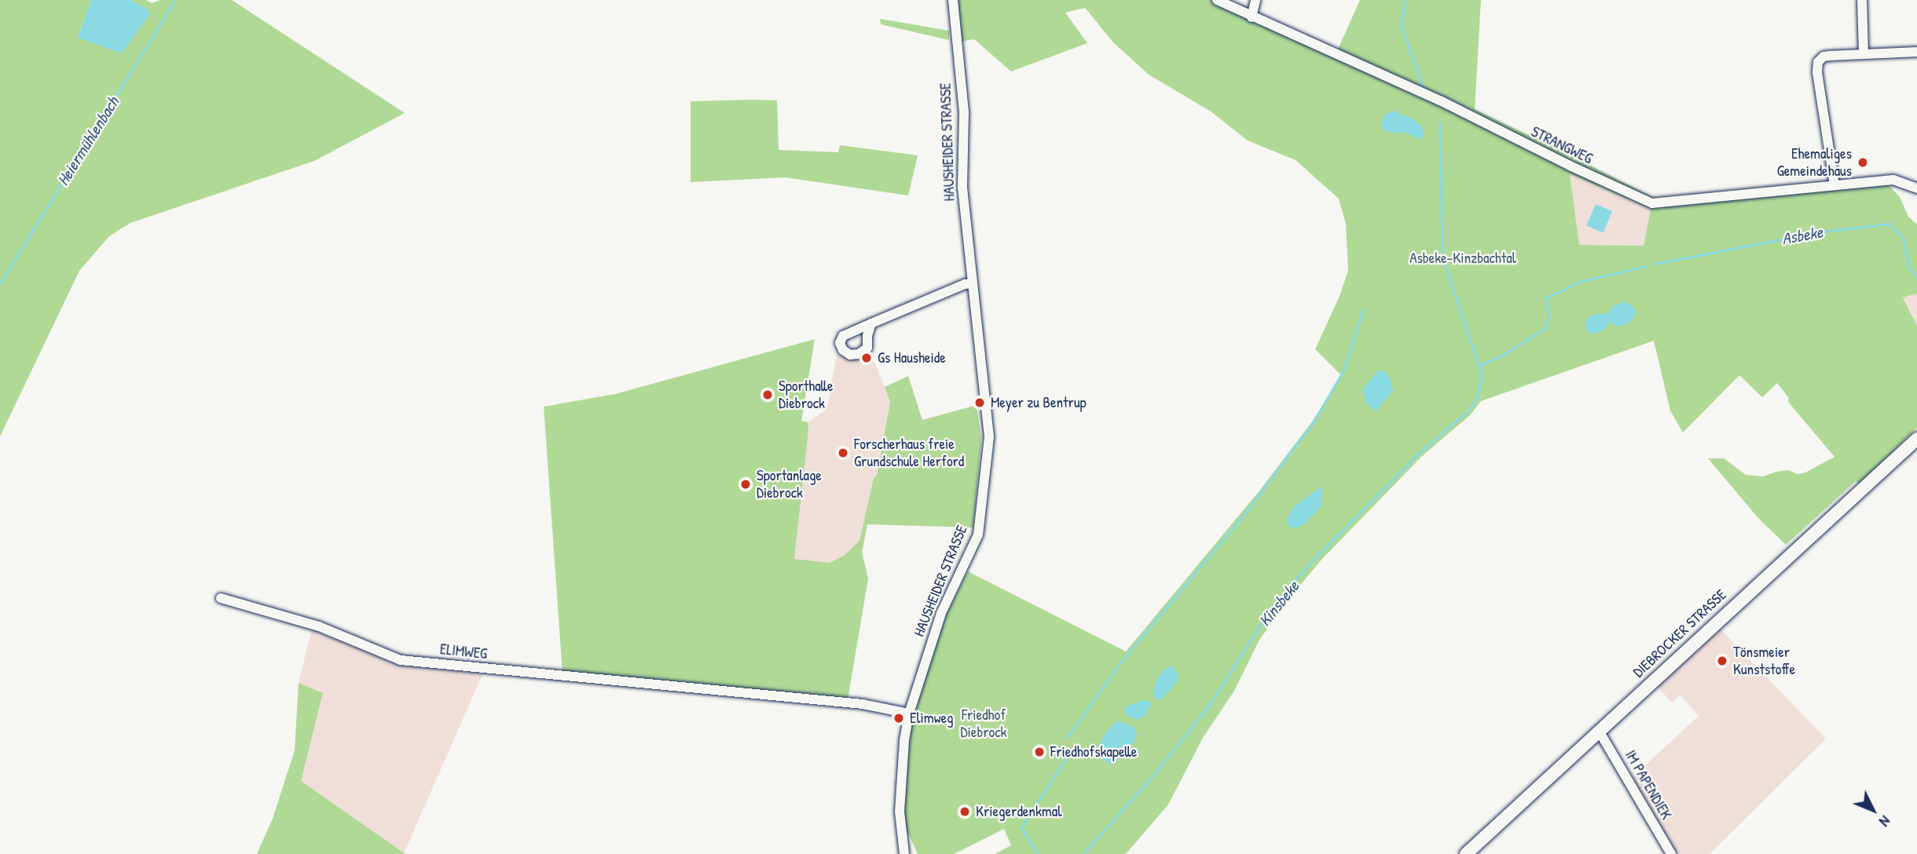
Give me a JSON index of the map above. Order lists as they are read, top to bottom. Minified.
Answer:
{"streets":{"main road":["DIEBROCKER STRASSE"],"street":["HAUSHEIDER STRASSE","STRANGWEG","ELIMWEG","IM PAPENDIEK"]},"crossings":[["HAUSHEIDER STRASSE","ELIMWEG"],["DIEBROCKER STRASSE","IM PAPENDIEK"]],"water":["Heiermühlenbach","Asbeke","Kinsbeke"],"parks":["Asbeke-Kinzbachtal","Friedhof Diebrock"],"places":["Ehemaliges Gemeindehaus","Gs Hausheide","Sporthalle Diebrock","Meyer zu Bentrup","Forscherhaus freie Grundschule Herford","Sportanlage Diebrock","Tönsmeier Kunststoffe","Elimweg","Friedhofskapelle","Kriegerdenkmal"],"north":"bottom right"}
